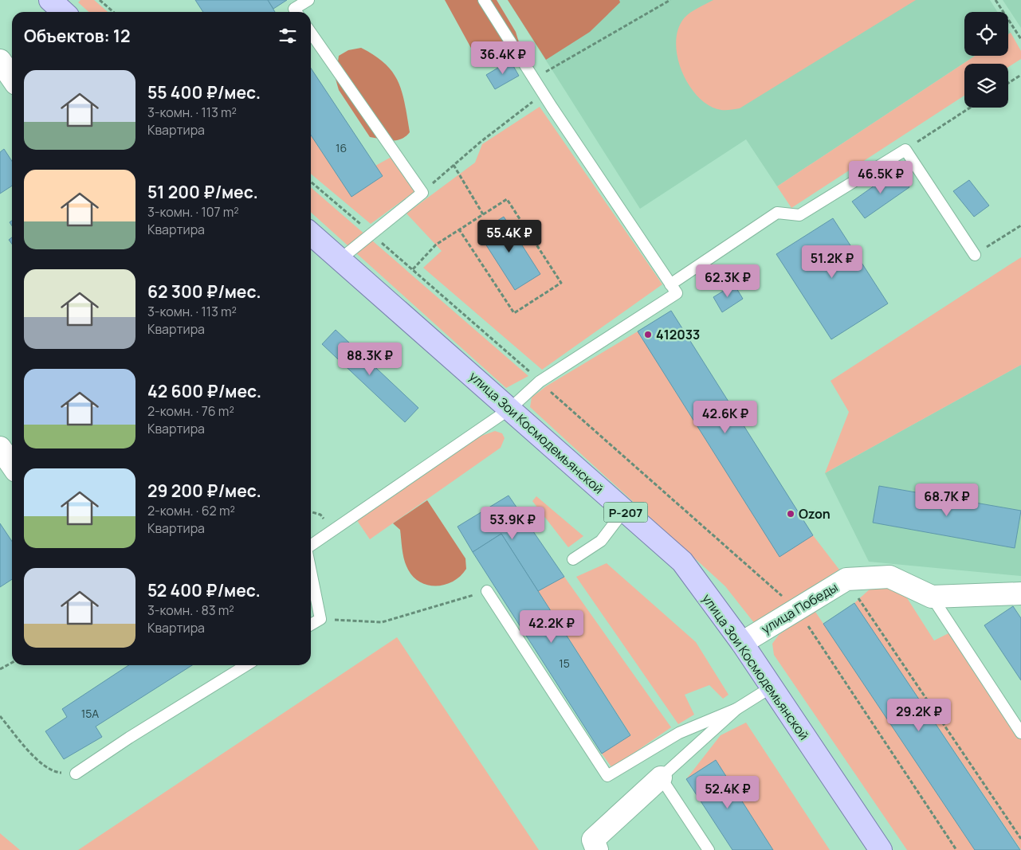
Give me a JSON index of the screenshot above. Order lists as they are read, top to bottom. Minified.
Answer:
{"streets":{"main road":["улица Зои Космодемьянской","Р-207"],"street":["улица Победы"]},"crossings":[["улица Зои Космодемьянской","улица Победы"]],"places":["412033","Ozon"],"house_numbers":["16","15","15А"],"page":{"heading":"Объектов: 12","price":["36.4K ₽","46.5K ₽","55.4K ₽","51.2K ₽","62.3K ₽","88.3K ₽","42.6K ₽","68.7K ₽","53.9K ₽","42.2K ₽","29.2K ₽","52.4K ₽"],"list":[{"name":"55 400 ₽/мес.","note":"3-комн. · 113 m² · Квартира"},{"name":"51 200 ₽/мес.","note":"3-комн. · 107 m² · Квартира"},{"name":"62 300 ₽/мес.","note":"3-комн. · 113 m² · Квартира"},{"name":"42 600 ₽/мес.","note":"2-комн. · 76 m² · Квартира"},{"name":"29 200 ₽/мес.","note":"2-комн. · 62 m² · Квартира"},{"name":"52 400 ₽/мес.","note":"3-комн. · 83 m² · Квартира"}]}}
